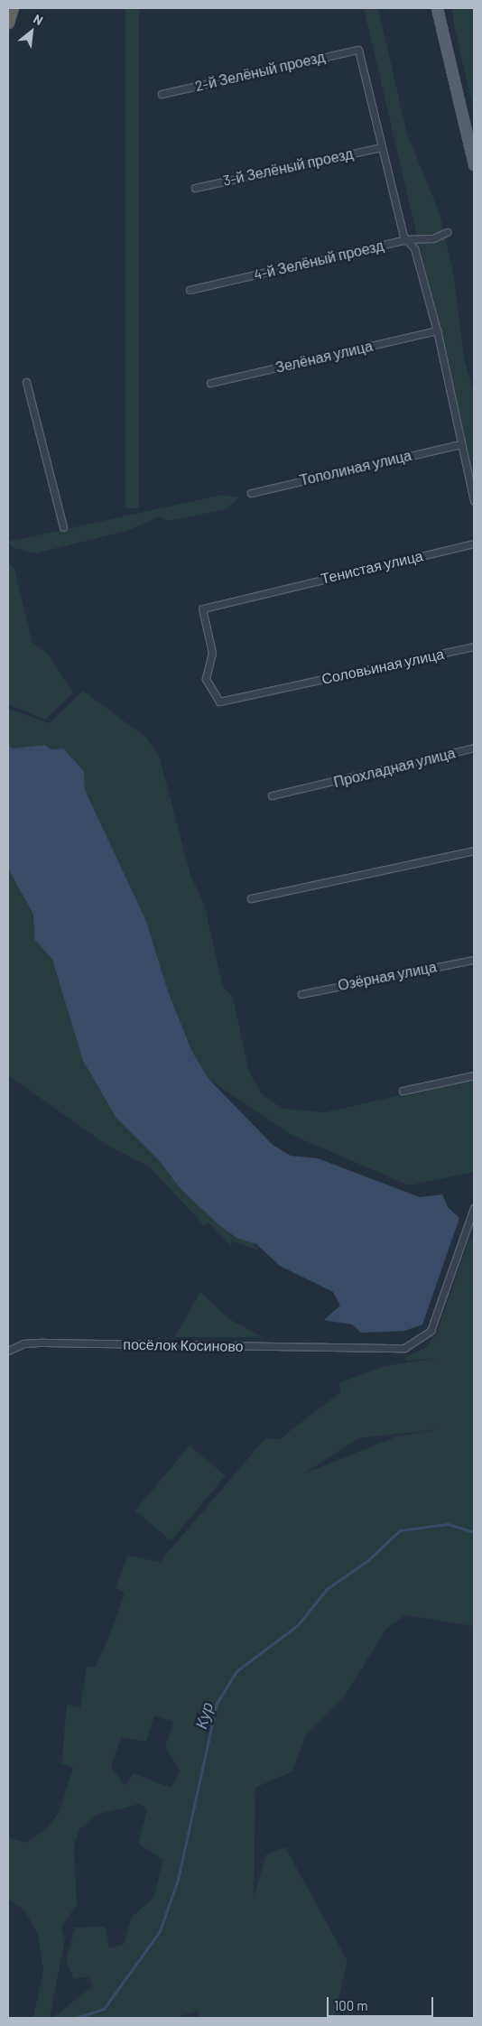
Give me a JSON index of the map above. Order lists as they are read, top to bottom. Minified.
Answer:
{"streets":{"street":["2-й Зелёный проезд","3-й Зелёный проезд","4-й Зелёный проезд","Зелёная улица","Тополиная улица","Тенистая улица","Соловьиная улица","Прохладная улица","Озёрная улица","посёлок Косиново"]},"crossings":[["2-й Зелёный проезд","3-й Зелёный проезд"],["Тенистая улица","Соловьиная улица"]],"water":["Кур"],"scale_bar":"100 m","north":"top right"}
